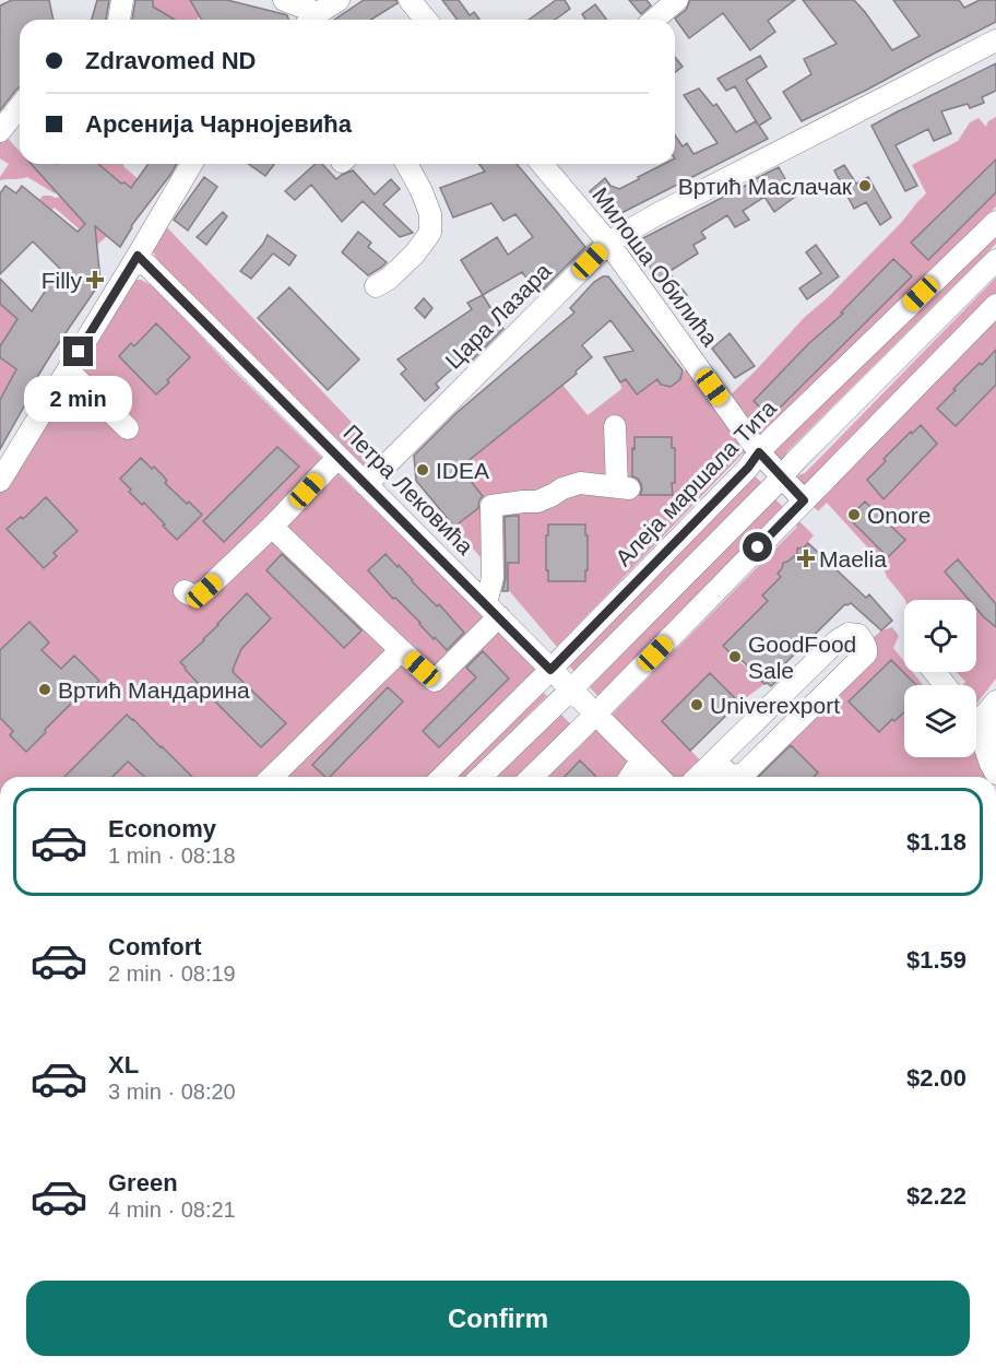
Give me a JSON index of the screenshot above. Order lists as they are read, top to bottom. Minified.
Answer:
{"streets":{"street":["Милоша Обилића","Цара Лазара","Алеја маршала Тита","Петра Лековића"]},"crossings":[["Милоша Обилића","Цара Лазара"],["Милоша Обилића","Алеја маршала Тита"],["Цара Лазара","Петра Лековића"],["Алеја маршала Тита","Петра Лековића"]],"places":{"other":["Вртић Маслачак","IDEA","Onore","GoodFood Sale","Вртић Мандарина","Univerexport"],"health":["Filly","Maelia"]},"page":{"banner":["Zdravomed ND","Арсенија Чарнојевића"],"bubble":"2 min","list":[{"name":"Economy","note":"1 min · 08:18","value":"$1.18"},{"name":"Comfort","note":"2 min · 08:19","value":"$1.59"},{"name":"XL","note":"3 min · 08:20","value":"$2.00"},{"name":"Green","note":"4 min · 08:21","value":"$2.22"}],"buttons":"Confirm"}}
